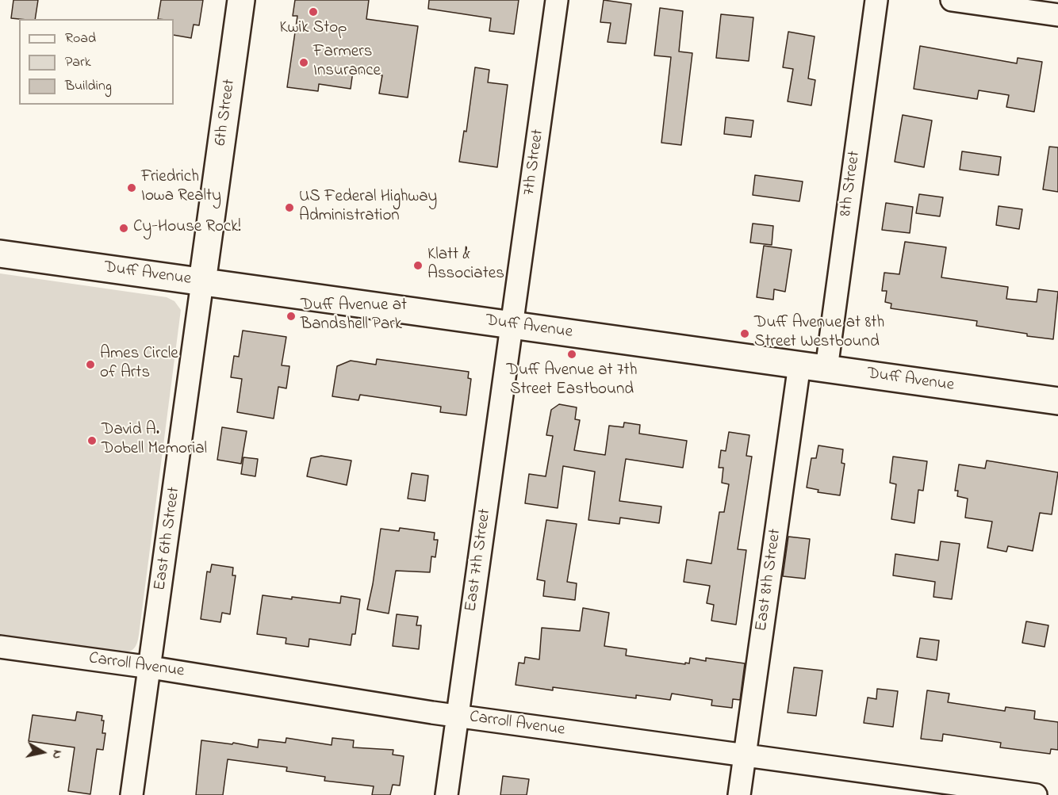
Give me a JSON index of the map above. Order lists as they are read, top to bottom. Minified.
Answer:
{"streets":{"main road":["6th Street","Duff Avenue"],"street":["7th Street","8th Street","East 6th Street","East 7th Street","East 8th Street","Carroll Avenue"]},"crossings":[["6th Street","Duff Avenue"],["6th Street","East 6th Street"],["7th Street","Duff Avenue"],["7th Street","East 7th Street"],["8th Street","Duff Avenue"],["Duff Avenue","East 6th Street"],["Duff Avenue","East 7th Street"],["Duff Avenue","East 8th Street"],["East 6th Street","Carroll Avenue"],["East 7th Street","Carroll Avenue"],["East 8th Street","Carroll Avenue"]],"places":["Kwik Stop","Farmers Insurance","Friedrich Iowa Realty","US Federal Highway Administration","Cy-House Rock!","Klatt & Associates","Duff Avenue at Bandshell Park","Duff Avenue at 8th Street Westbound","Duff Avenue at 7th Street Eastbound","Ames Circle of Arts","David A. Dobell Memorial"],"legend":["Road","Park","Building"],"north":"right"}
